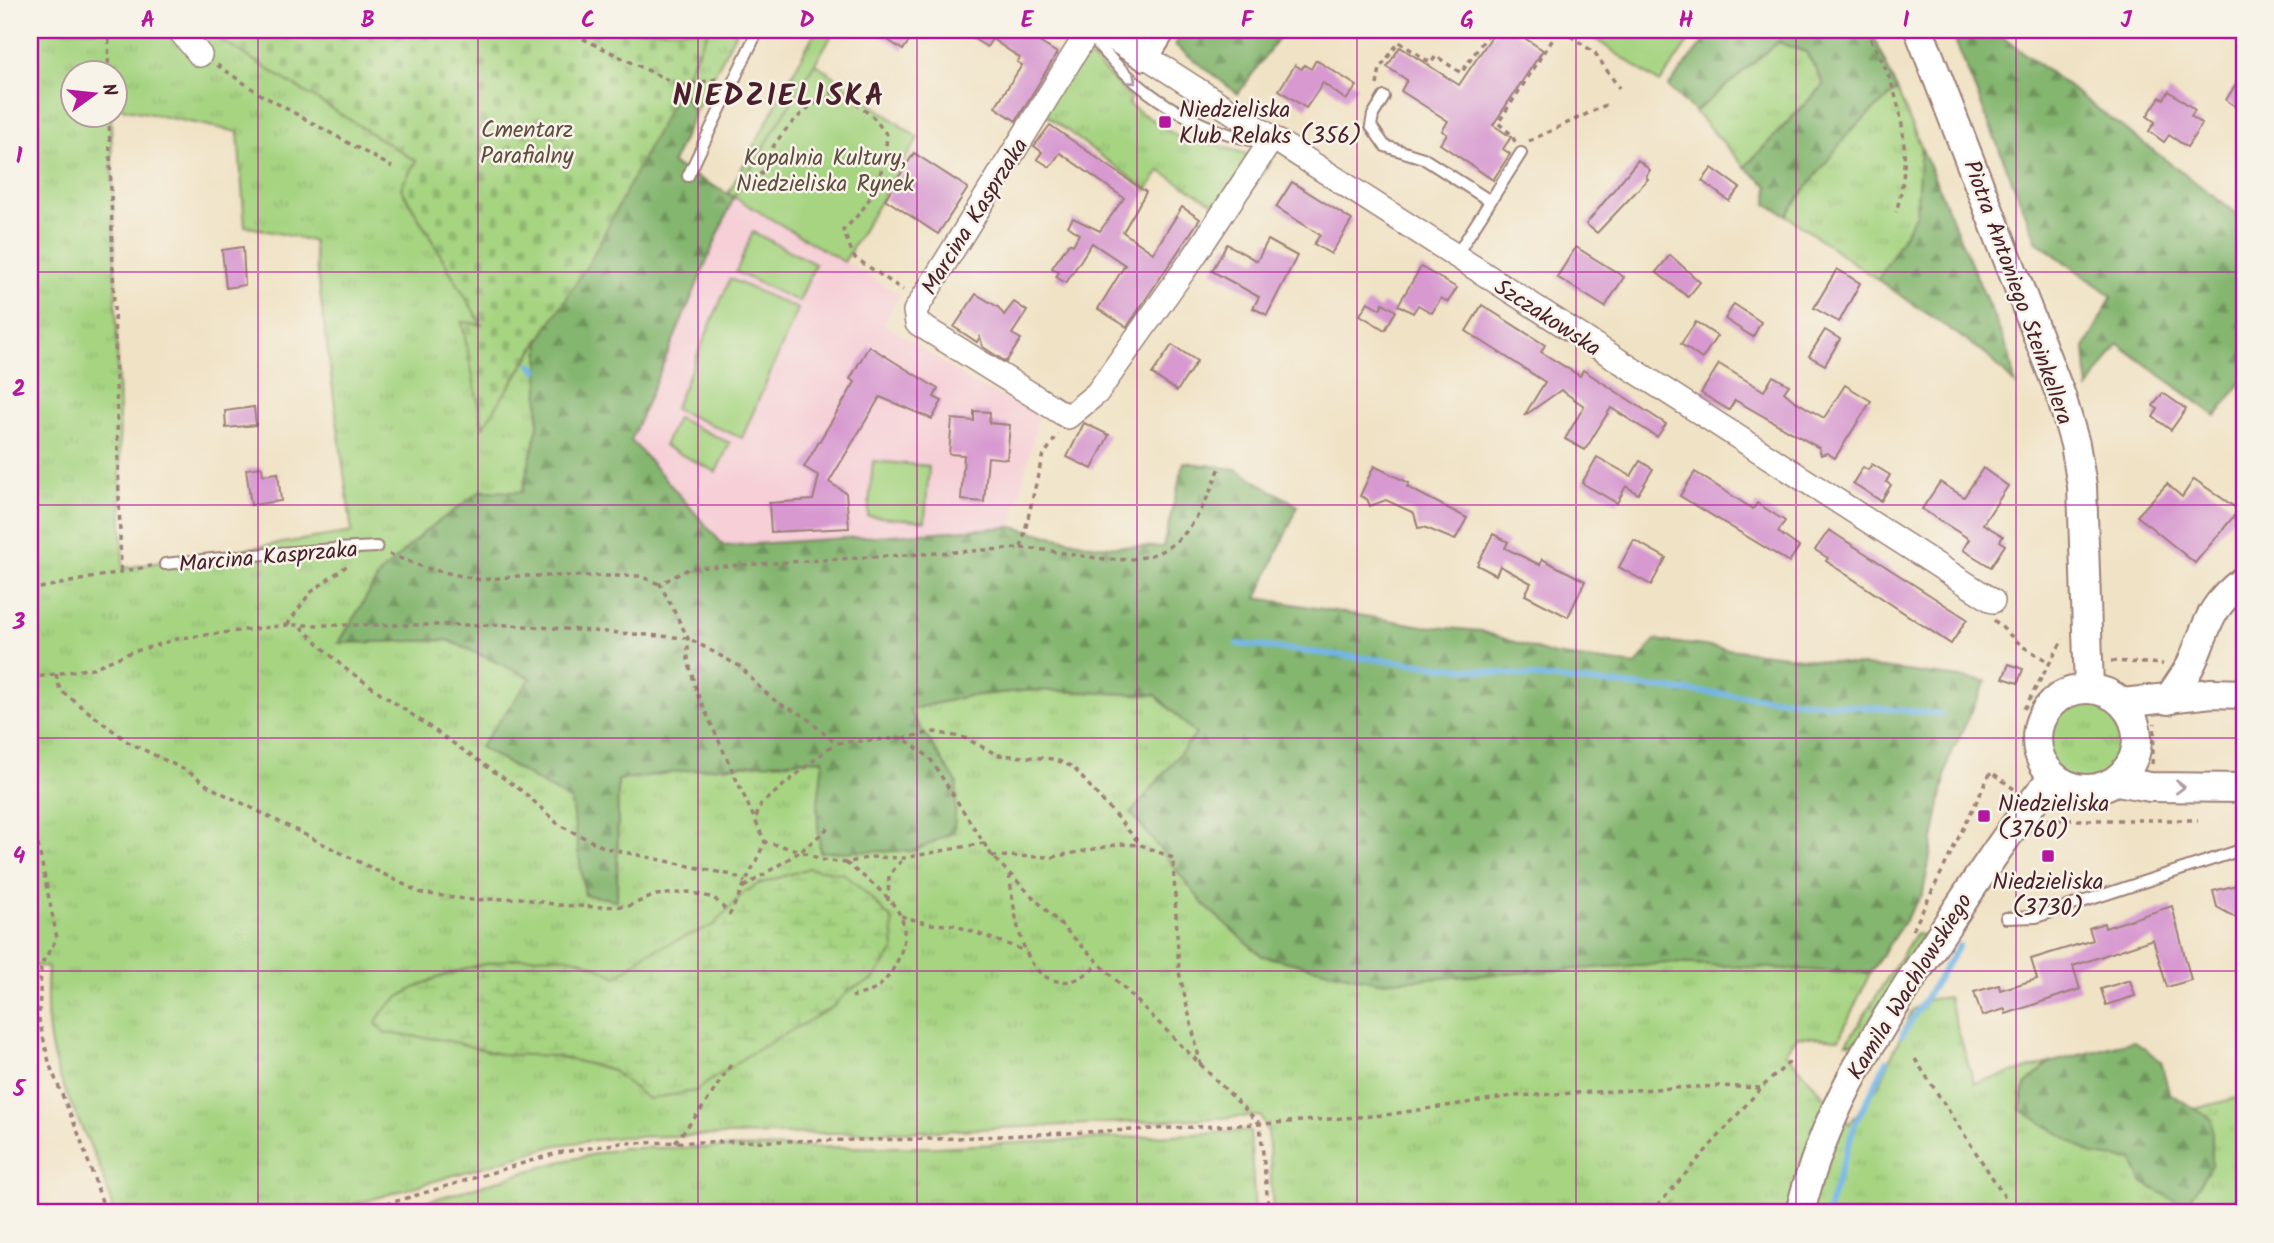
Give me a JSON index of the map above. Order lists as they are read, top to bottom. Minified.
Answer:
{"streets":{"street":["Marcina Kasprzaka","Piotra Antoniego Steinkellera","Szczakowska","Kamila Wachlowskiego"]},"crossings":[["Marcina Kasprzaka","Szczakowska"],["Piotra Antoniego Steinkellera","Kamila Wachlowskiego"]],"districts":["NIEDZIELISKA"],"parks":["Cmentarz Parafialny","Kopalnia Kultury, Niedzieliska Rynek"],"places":{"transit":["Niedzieliska Klub Relaks (356)","Niedzieliska (3760)","Niedzieliska (3730)"]},"north":"right","grid":{"columns":["A","B","C","D","E","F","G","H","I","J"],"rows":["1","2","3","4","5"]}}
